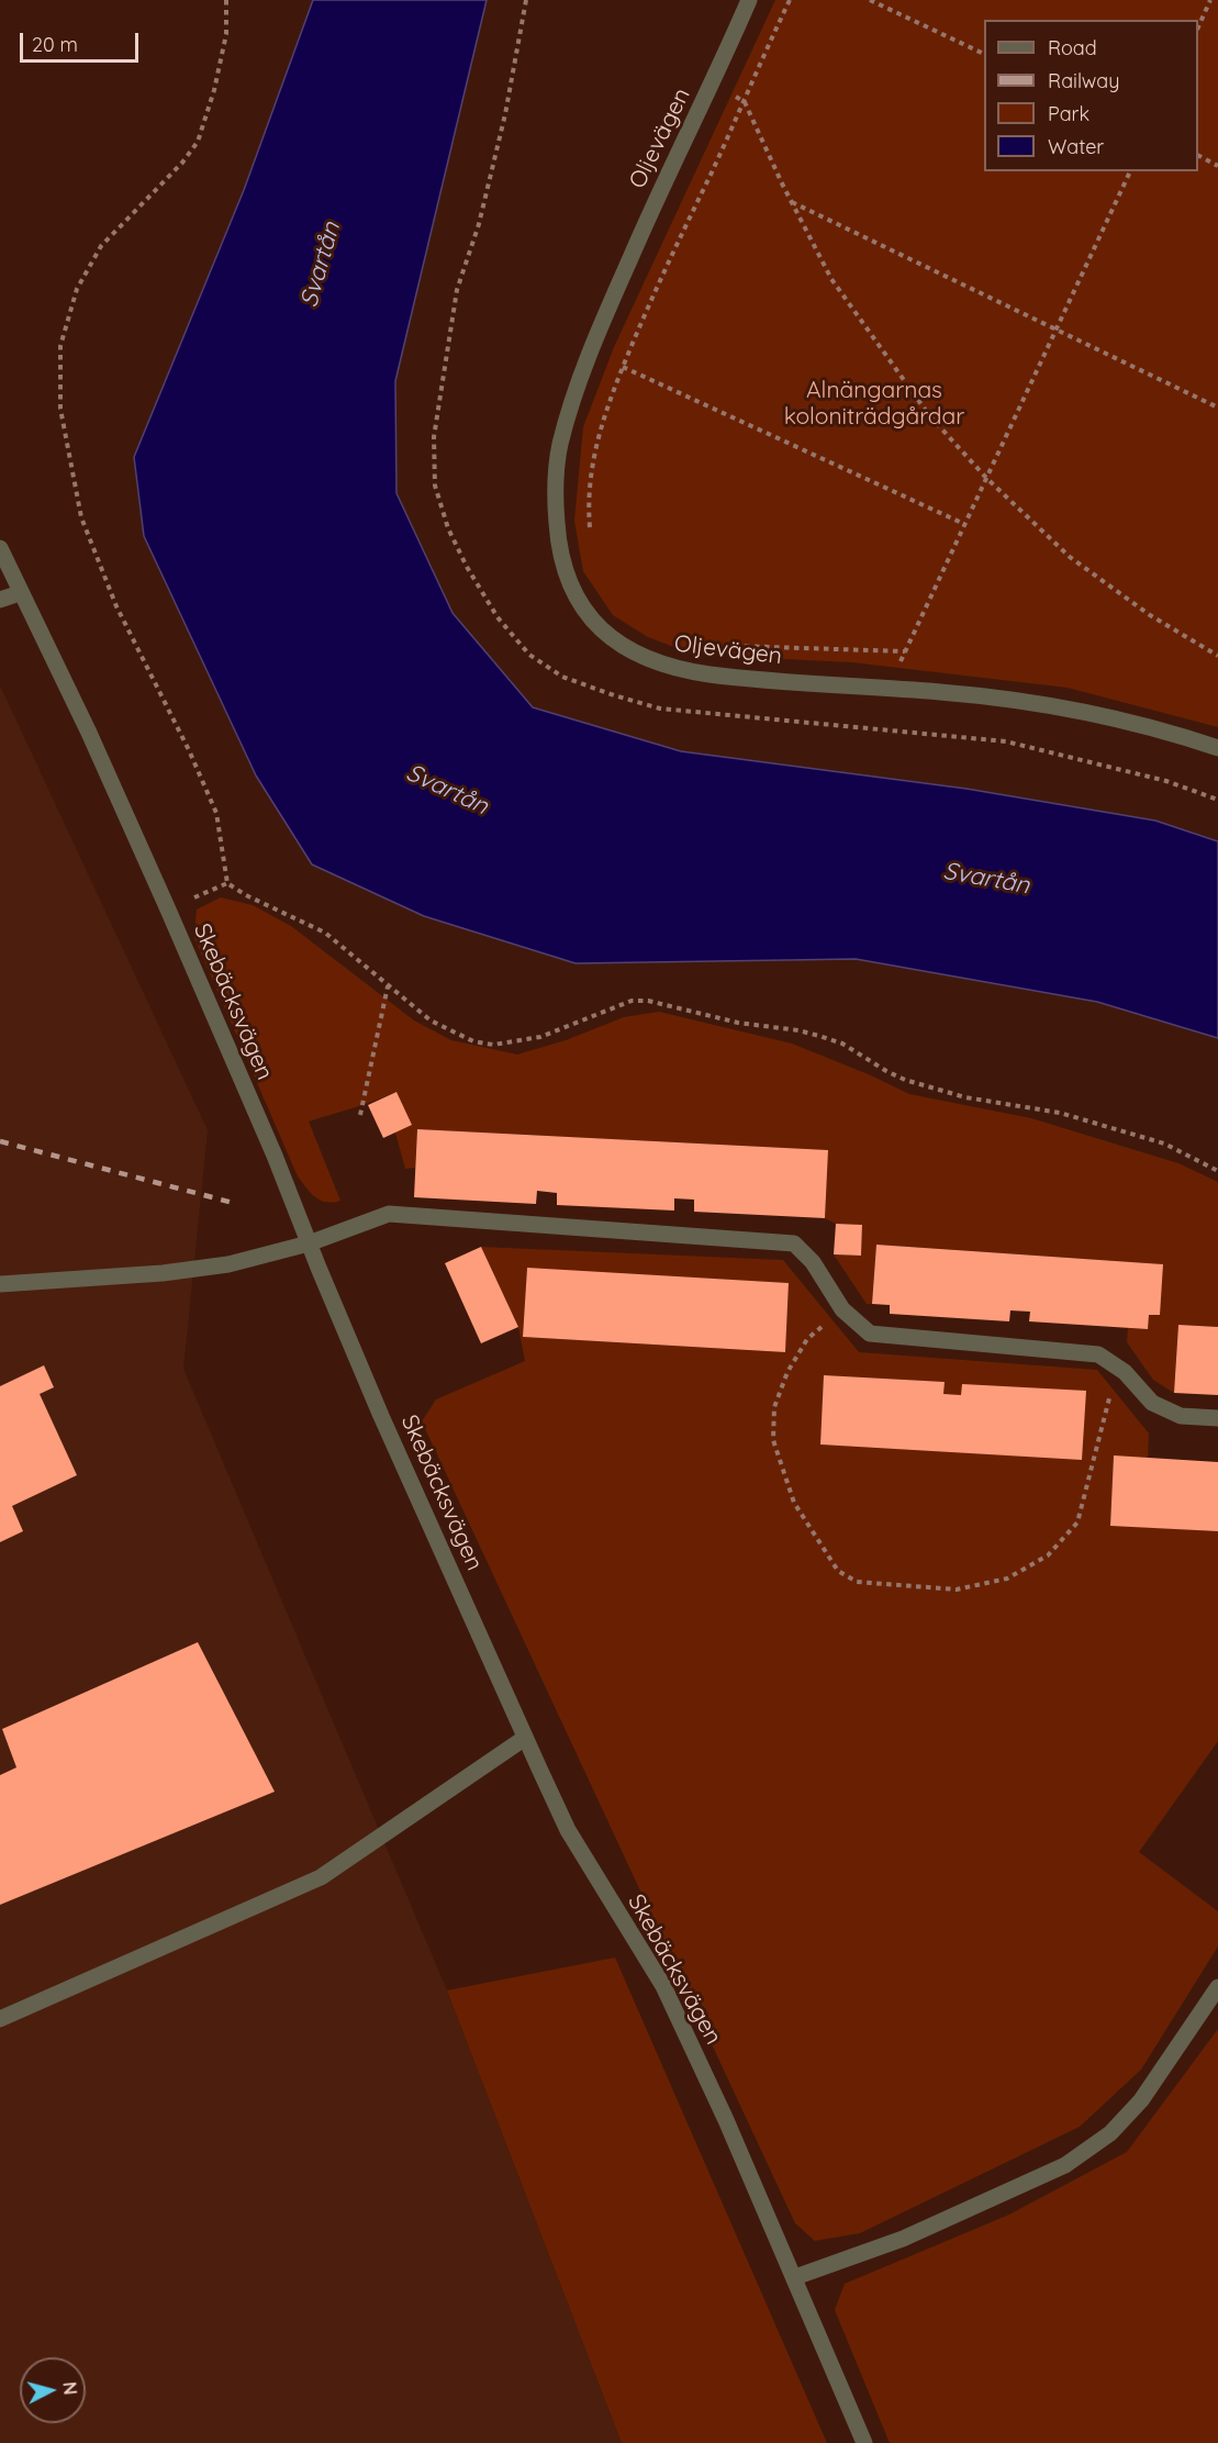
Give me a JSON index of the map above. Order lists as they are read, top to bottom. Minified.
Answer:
{"streets":{"street":["Oljevägen","Skebäcksvägen"]},"water":["Svartån"],"parks":["Alnängarnas koloniträdgårdar"],"legend":["Road","Railway","Park","Water"],"scale_bar":"20 m","north":"right"}
